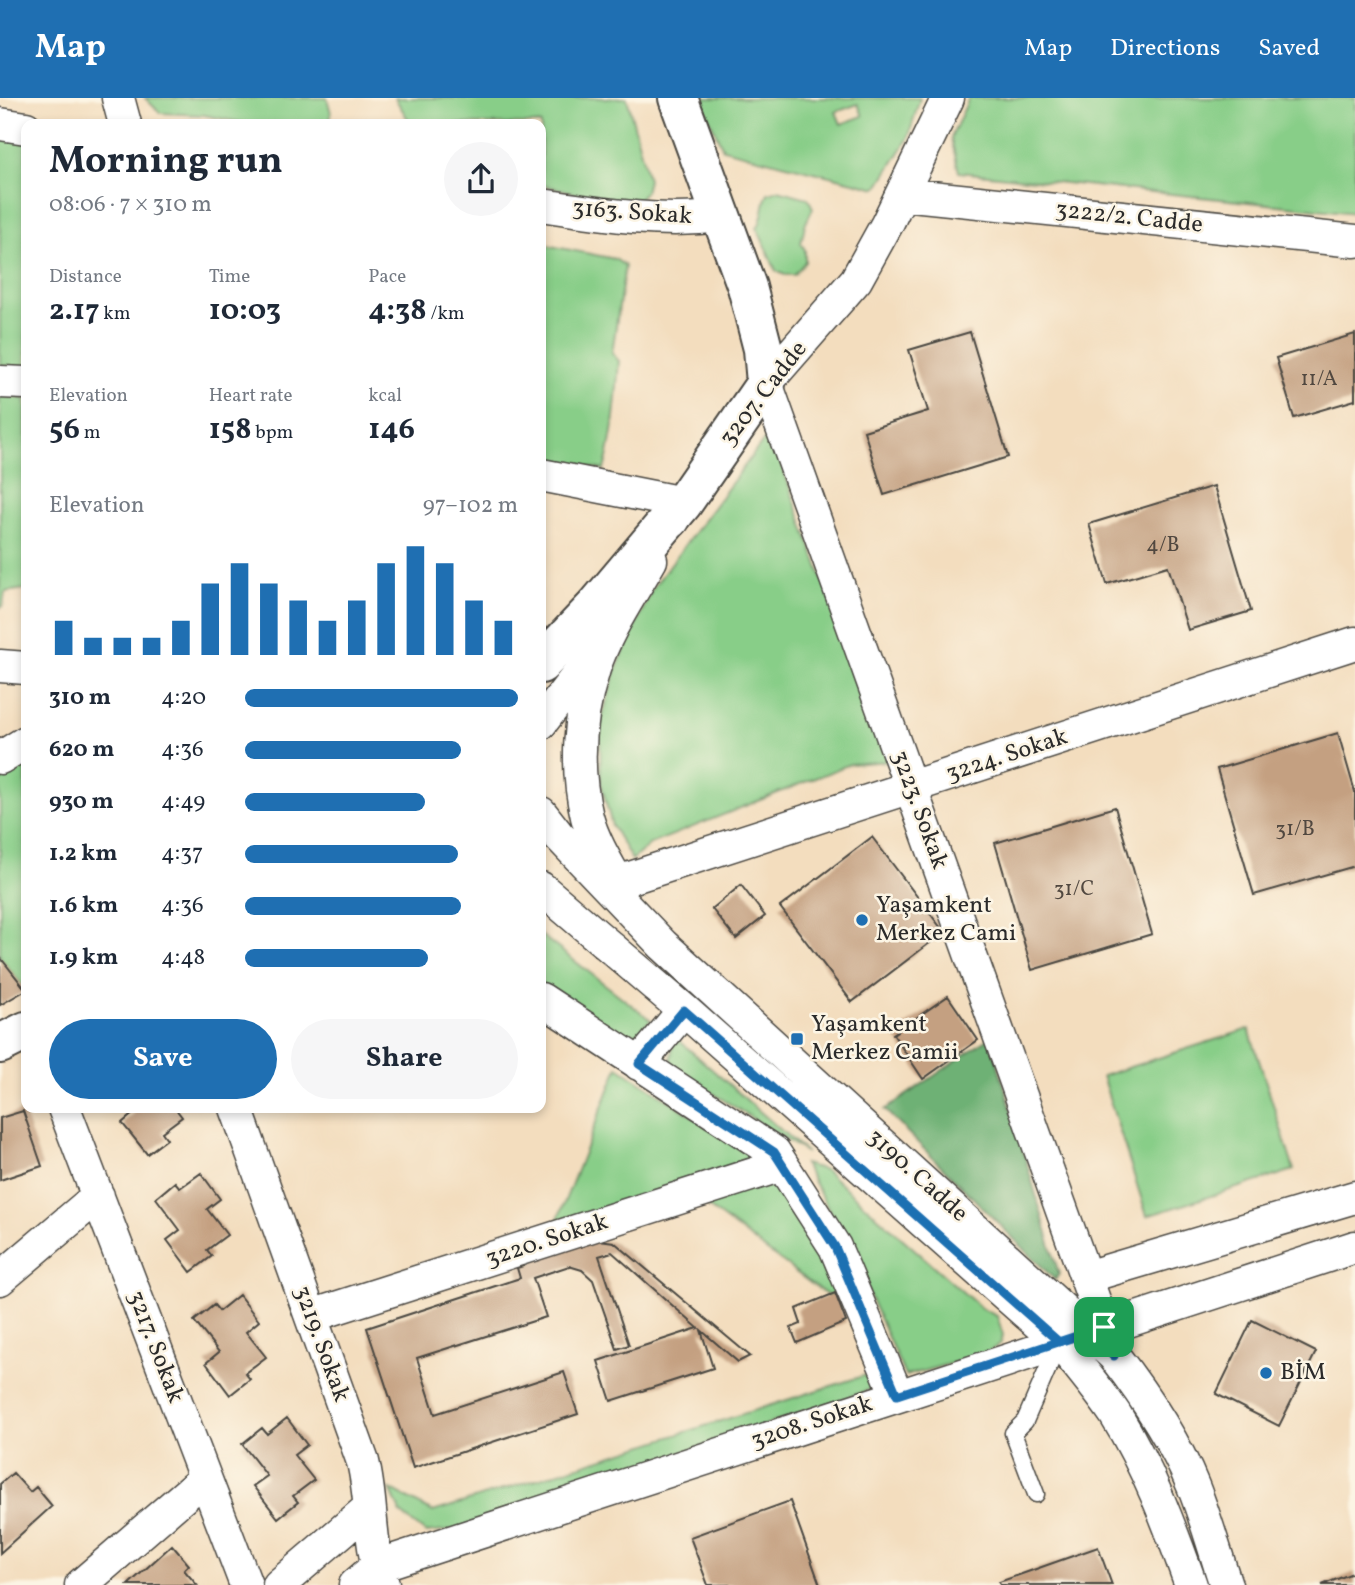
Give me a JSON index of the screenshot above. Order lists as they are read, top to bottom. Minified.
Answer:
{"streets":{"street":["3163. Sokak","3222/2. Cadde","3207. Cadde","3224. Sokak","3223. Sokak","3190. Cadde","3220. Sokak","3219. Sokak","3217. Sokak","3208. Sokak"]},"crossings":[["3222/2. Cadde","3207. Cadde"],["3207. Cadde","3223. Sokak"],["3224. Sokak","3223. Sokak"],["3223. Sokak","3190. Cadde"],["3223. Sokak","3208. Sokak"],["3190. Cadde","3208. Sokak"],["3220. Sokak","3219. Sokak"],["3219. Sokak","3208. Sokak"]],"places":{"other":["Yaşamkent Merkez Cami","BİM"],"transit":["Yaşamkent Merkez Camii"]},"house_numbers":["11/A","4/B","31/B","31/C"],"page":{"header":"Map","nav":["Map","Directions","Saved"],"heading":["Morning run","08:06 · 7 × 310 m"],"stats":[["Distance","2.17 km"],["Time","10:03"],["Pace","4:38 /km"],["Elevation","56 m"],["Heart rate","158 bpm"],["kcal","146"]],"chart":["Elevation","97–102 m"],"list":[{"name":"310 m","note":"4:20"},{"name":"620 m","note":"4:36"},{"name":"930 m","note":"4:49"},{"name":"1.2 km","note":"4:37"},{"name":"1.6 km","note":"4:36"},{"name":"1.9 km","note":"4:48"}],"buttons":["Save","Share"]}}
